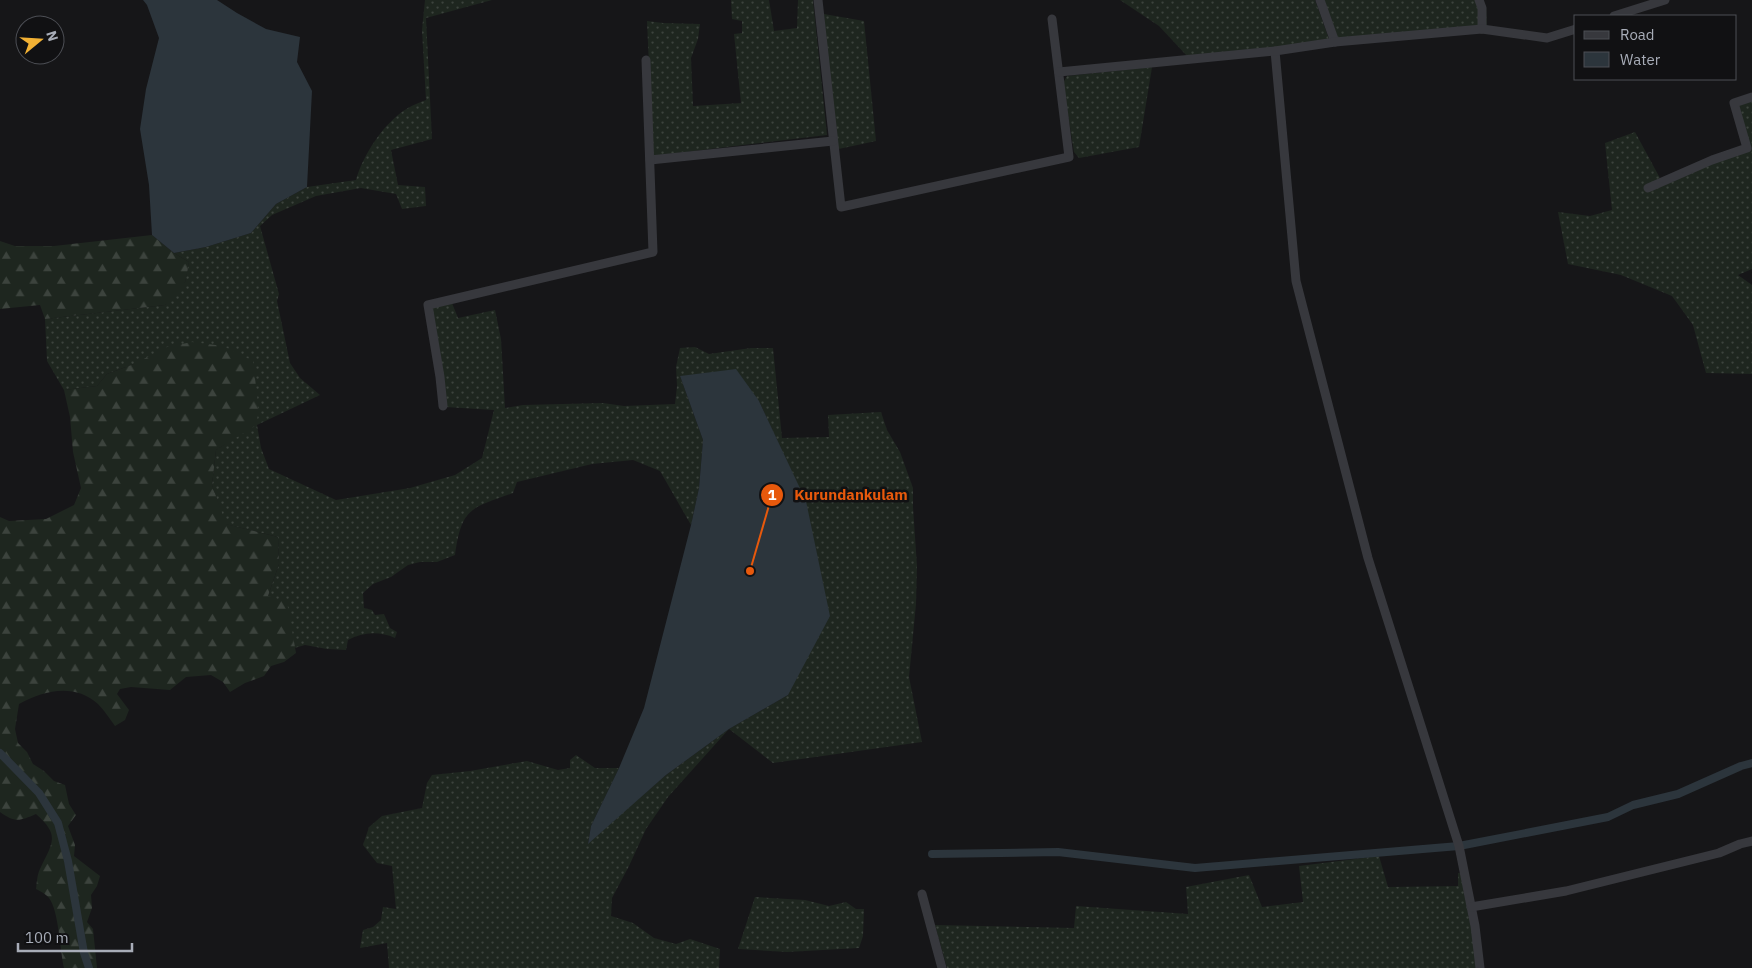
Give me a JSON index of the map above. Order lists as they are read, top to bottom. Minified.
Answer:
{"places":["Kurundankulam"],"legend":["Road","Water"],"scale_bar":"100 m","north":"right"}
